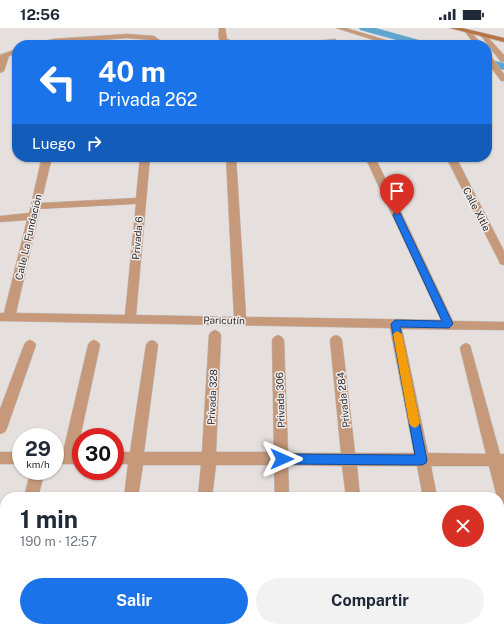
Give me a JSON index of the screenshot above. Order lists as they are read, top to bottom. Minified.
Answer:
{"streets":{"street":["Calle Xitle","Calle La Fundación","Privada 6","Paricutín","Privada 328","Privada 306","Privada 284"]},"crossings":[["Calle La Fundación","Paricutín"],["Privada 6","Paricutín"]],"page":{"status":"12:56","turn":["40 m","Privada 262"],"then":"Luego","speed":"29 km/h","limit":"30","heading":["1 min","190 m · 12:57"],"buttons":["Salir","Compartir"]}}
